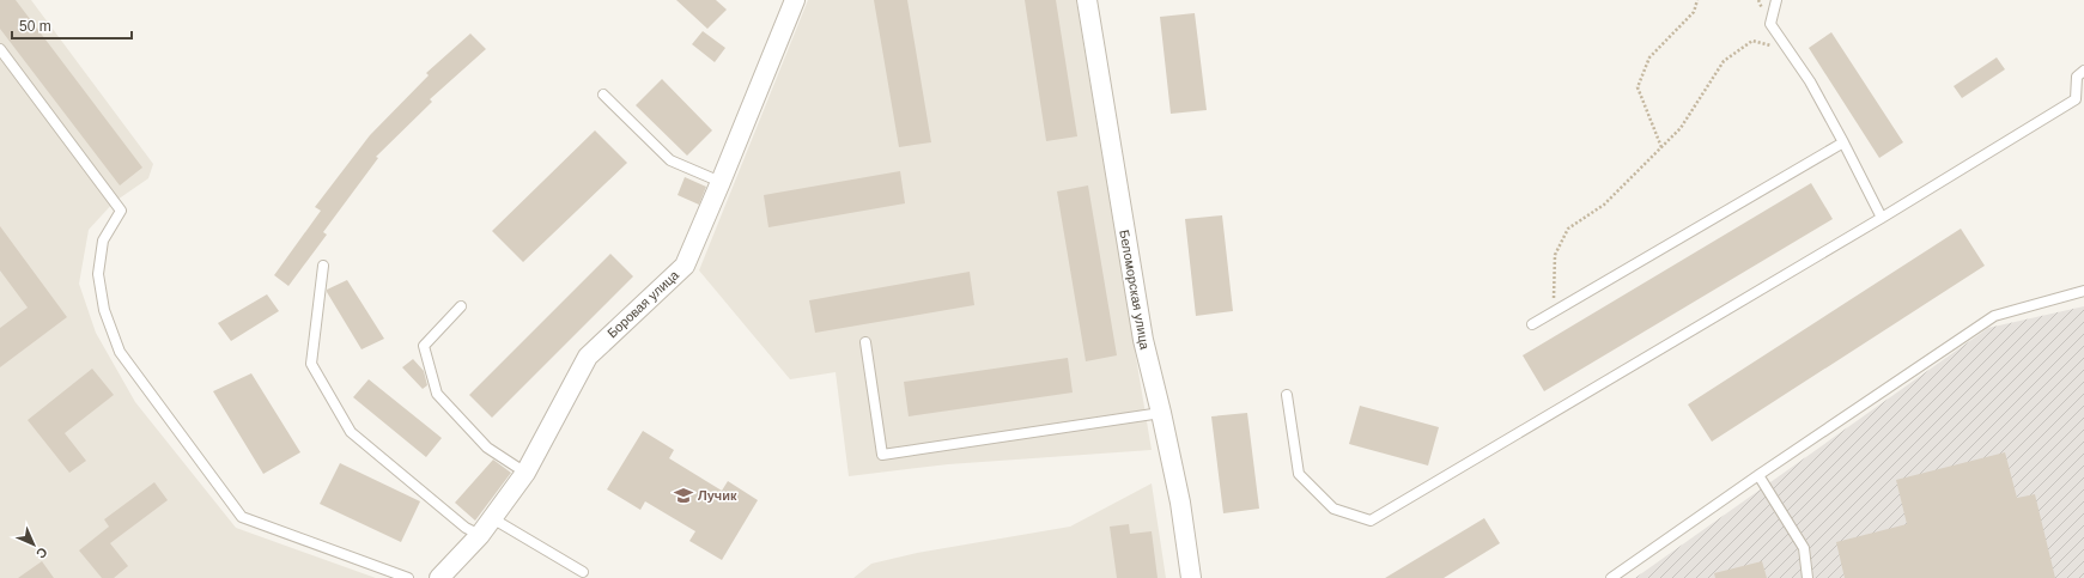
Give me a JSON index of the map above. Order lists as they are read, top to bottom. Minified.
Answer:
{"streets":{"street":["Беломорская улица","Боровая улица"]},"places":{"school or university":["Лучик"]},"scale_bar":"50 m","north":"bottom right"}
